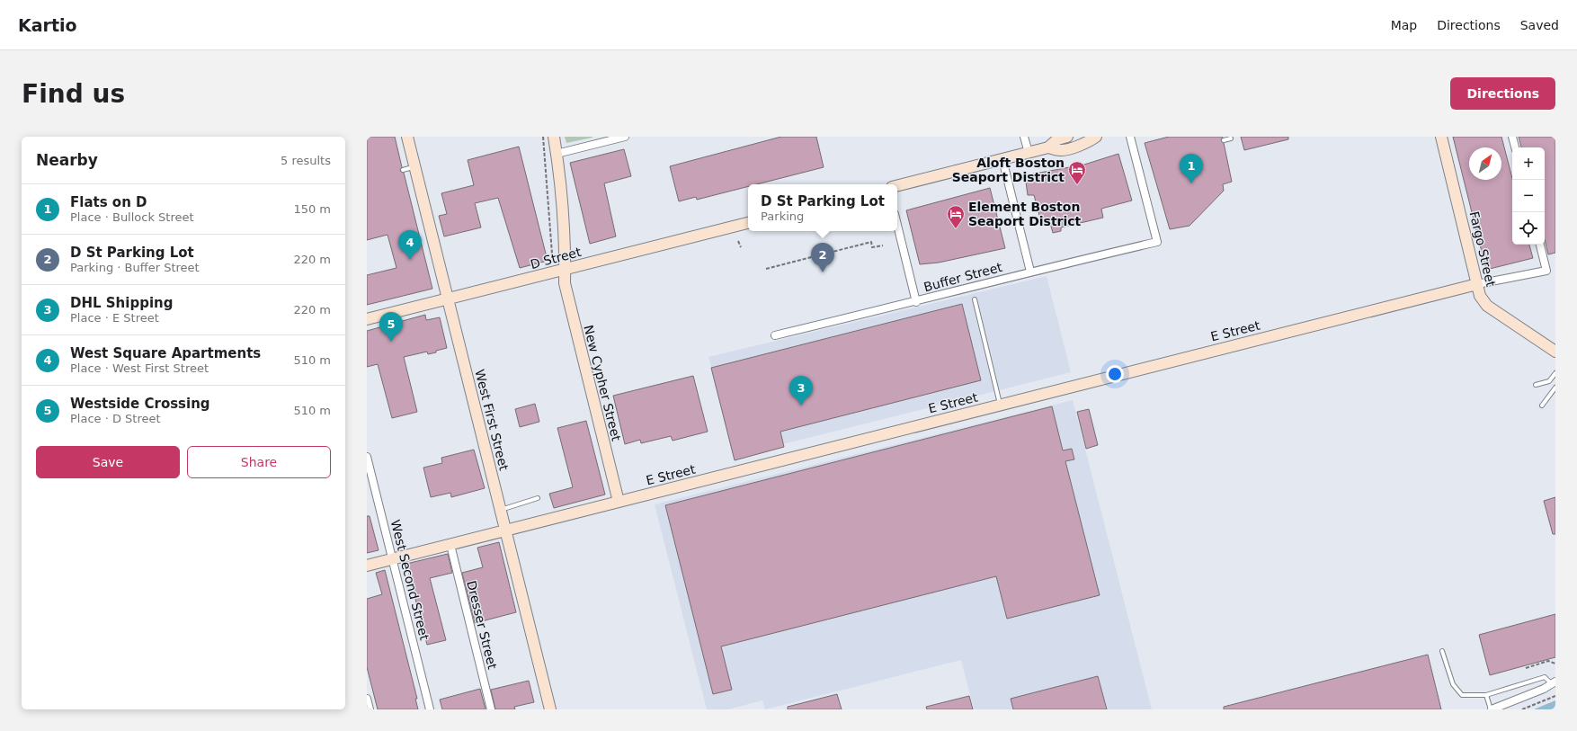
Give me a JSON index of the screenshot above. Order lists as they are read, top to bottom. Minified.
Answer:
{"streets":{"street":["Fargo Street","D Street","Buffer Street","E Street","New Cypher Street","West First Street","West Second Street","Dresser Street"]},"crossings":[["Fargo Street","E Street"],["D Street","New Cypher Street"],["D Street","West First Street"],["E Street","New Cypher Street"],["E Street","West First Street"],["E Street","West Second Street"],["E Street","Dresser Street"]],"places":{"hotel":["Aloft Boston Seaport District","Element Boston Seaport District"]},"north":"top right","page":{"header":"Kartio","nav":["Map","Directions","Saved"],"buttons":["Directions",["Save","Share"]],"title":"Find us","heading":["Nearby","5 results"],"map_buttons":["+","−"],"pins":["1","4","2","5","3"],"list":[{"mark":"1","name":"Flats on D","note":"Place · Bullock Street","value":"150 m"},{"mark":"2","name":"D St Parking Lot","note":"Parking · Buffer Street","value":"220 m"},{"mark":"3","name":"DHL Shipping","note":"Place · E Street","value":"220 m"},{"mark":"4","name":"West Square Apartments","note":"Place · West First Street","value":"510 m"},{"mark":"5","name":"Westside Crossing","note":"Place · D Street","value":"510 m"}],"popup":["D St Parking Lot","Parking"]}}
